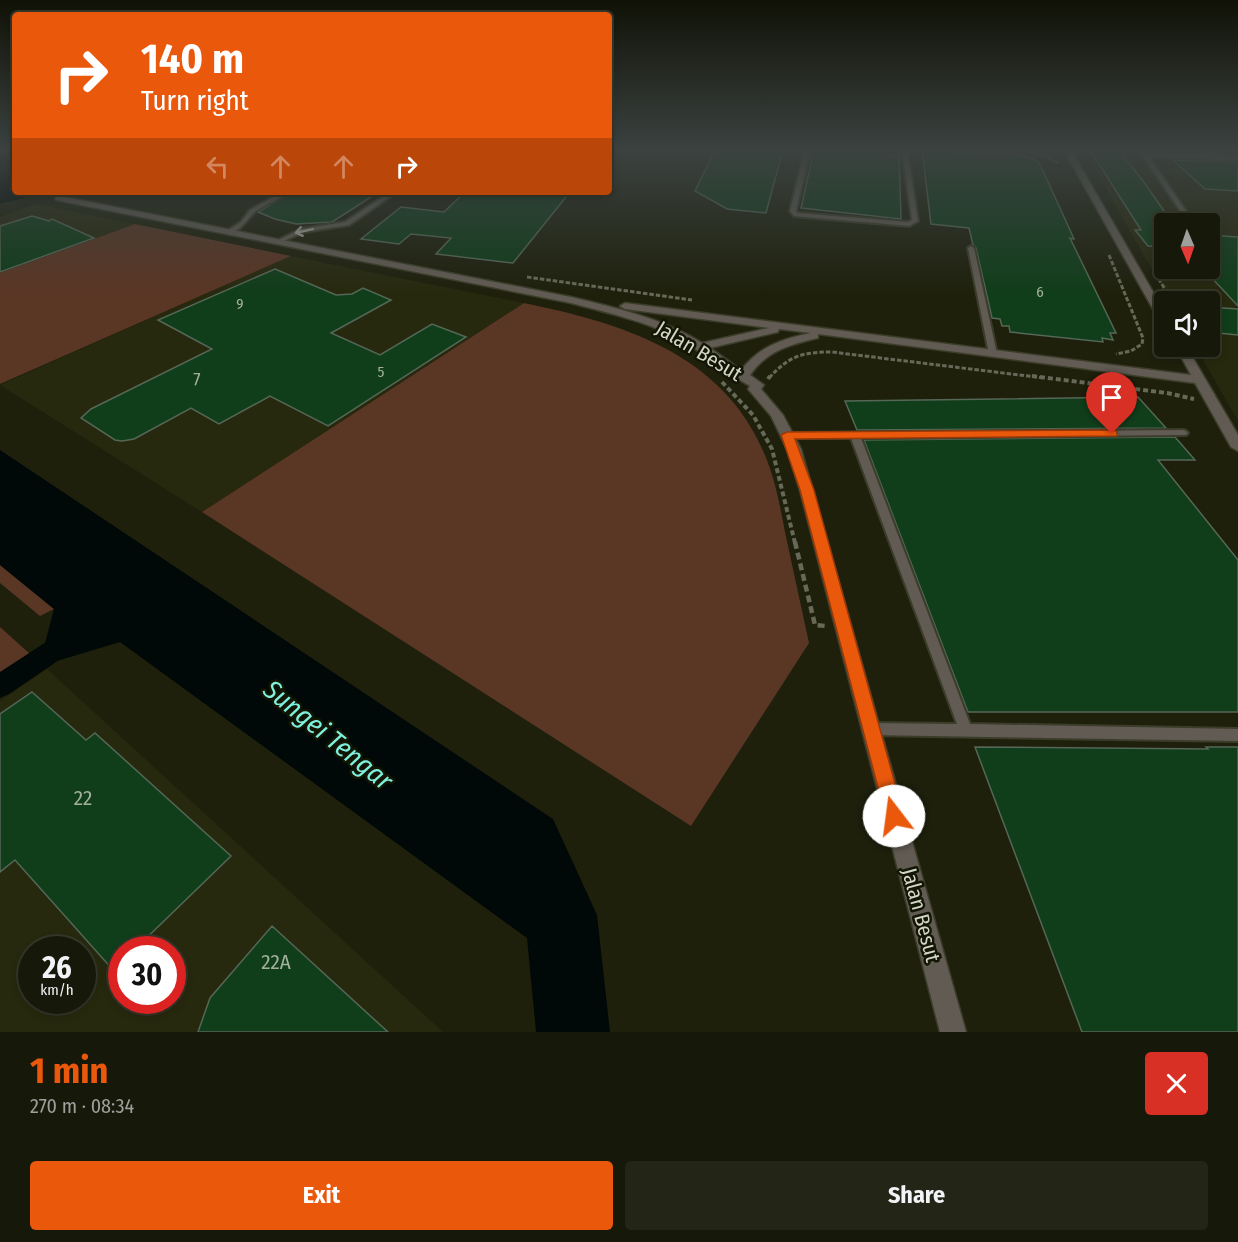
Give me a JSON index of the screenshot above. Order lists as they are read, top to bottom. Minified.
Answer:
{"streets":{"street":["Jalan Besut"]},"water":["Sungei Tengar"],"house_numbers":["6","9","5","7","22","22A"],"north":"bottom","page":{"turn":["140 m","Turn right"],"speed":"26 km/h","limit":"30","heading":["1 min","270 m · 08:34"],"buttons":["Exit","Share"]}}
